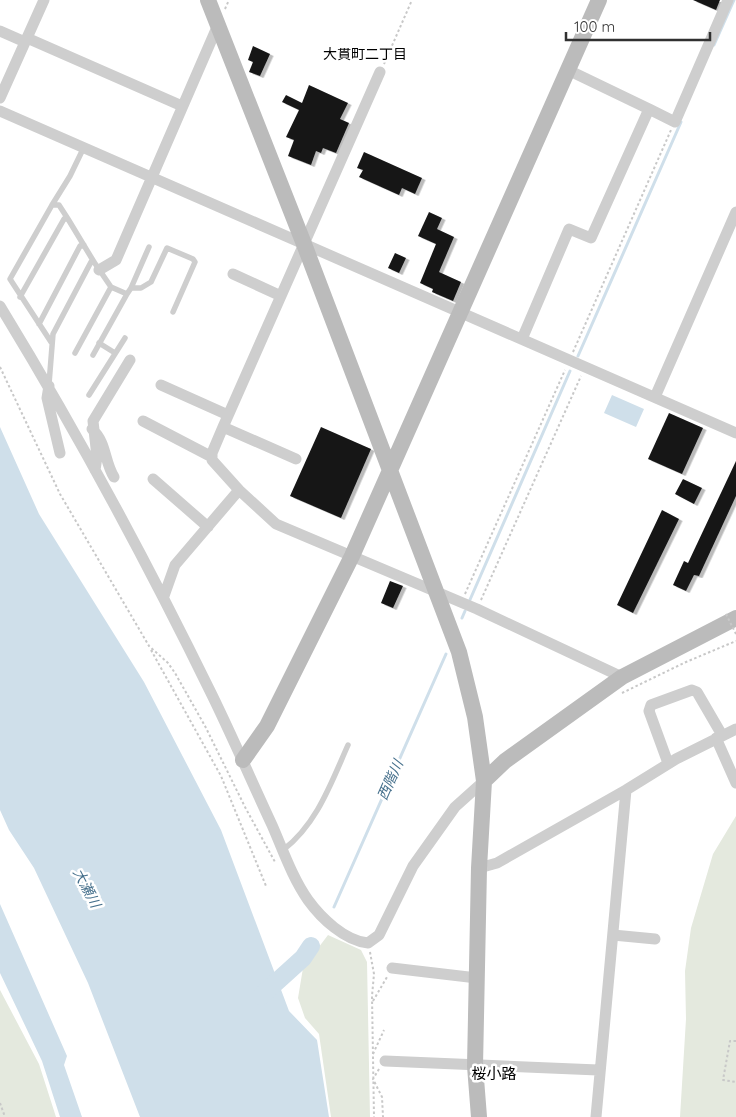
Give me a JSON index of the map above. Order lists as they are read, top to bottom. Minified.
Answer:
{"districts":["大貫町二丁目","桜小路"],"water":["西階川","大瀬川"],"scale_bar":"100 m"}
